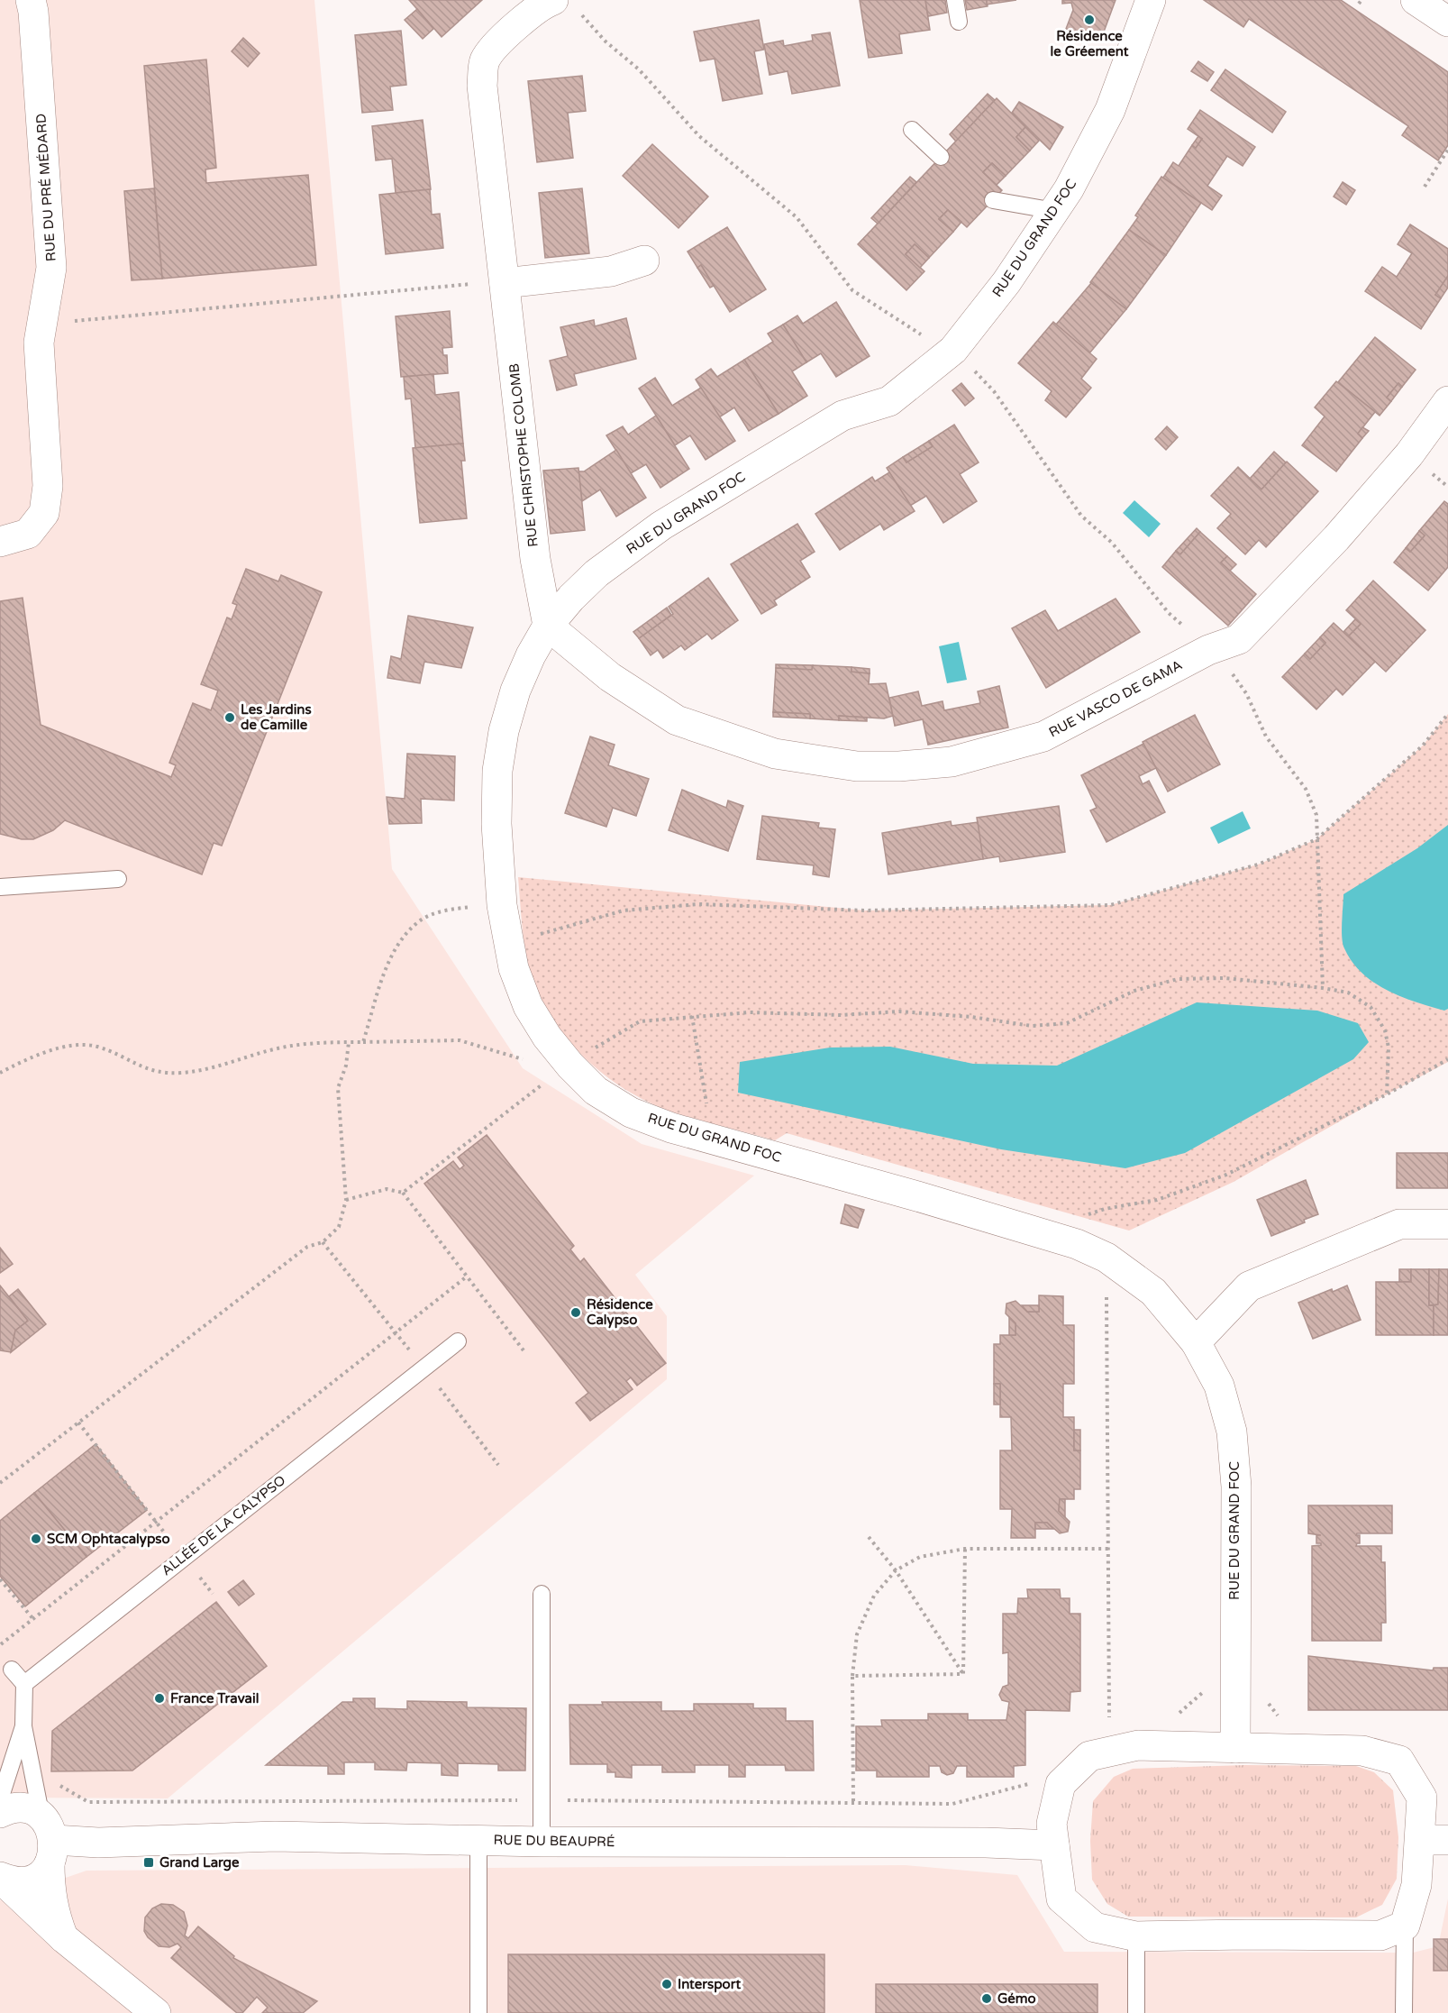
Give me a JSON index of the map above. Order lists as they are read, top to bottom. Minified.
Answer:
{"streets":{"street":["RUE DU PRÉ MÉDARD","RUE DU GRAND FOC","RUE CHRISTOPHE COLOMB","RUE VASCO DE GAMA","RUE DU BEAUPRÉ"],"lane":["ALLÉE DE LA CALYPSO"]},"crossings":[["RUE DU GRAND FOC","RUE CHRISTOPHE COLOMB"],["RUE DU GRAND FOC","RUE VASCO DE GAMA"],["RUE CHRISTOPHE COLOMB","RUE VASCO DE GAMA"]],"places":{"other":["Résidence le Gréement","Les Jardins de Camille","Résidence Calypso","SCM Ophtacalypso","France Travail","Intersport","Gémo"],"transit":["Grand Large"]}}
